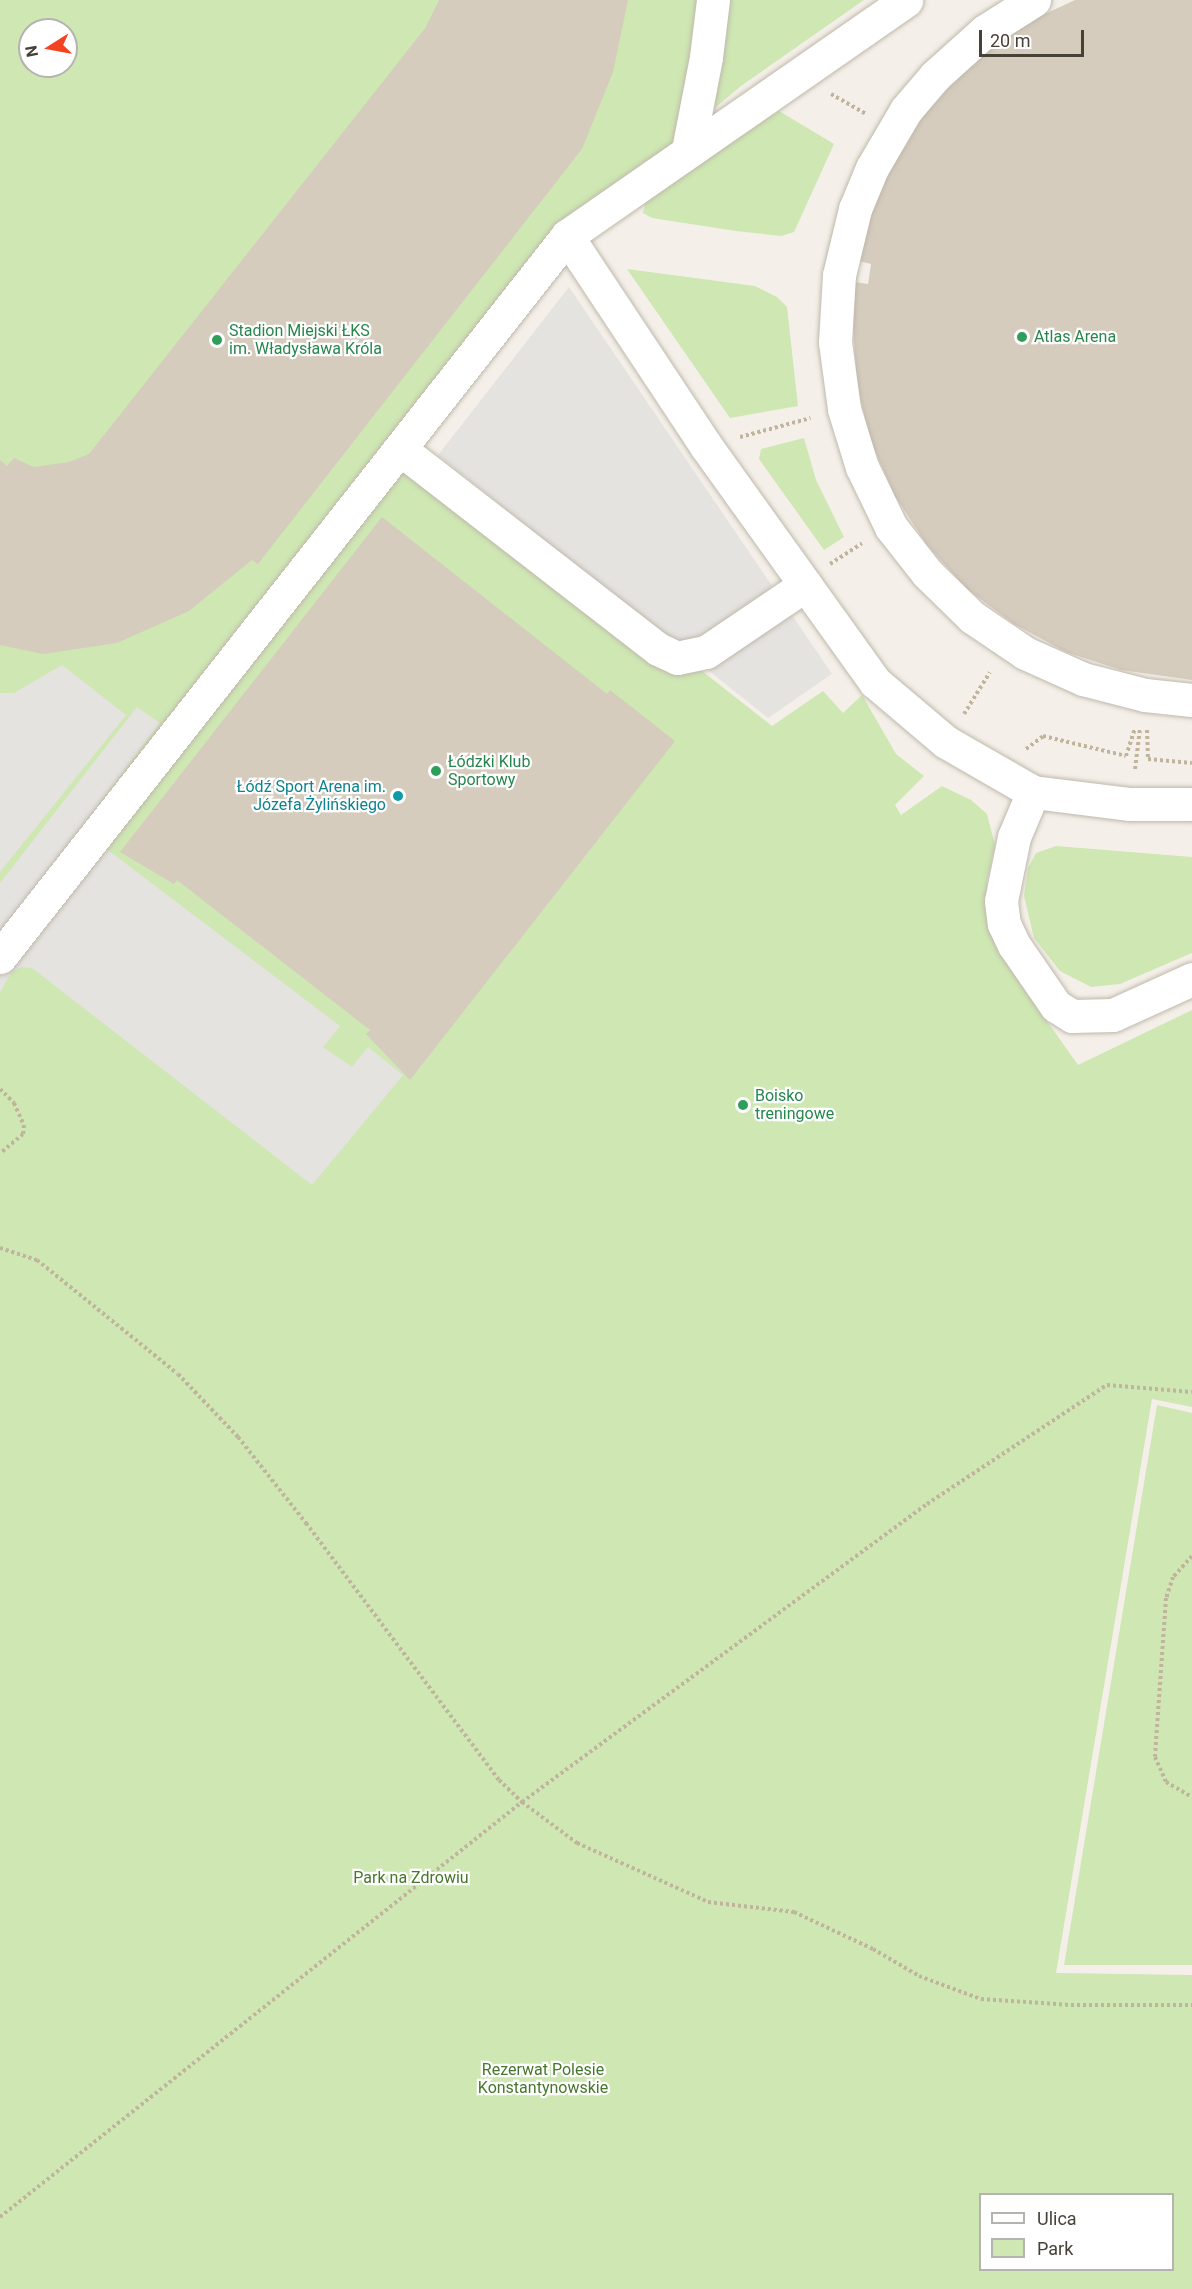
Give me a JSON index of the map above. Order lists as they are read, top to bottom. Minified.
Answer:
{"parks":["Park na Zdrowiu","Rezerwat Polesie Konstantynowskie"],"places":["Atlas Arena","Stadion Miejski ŁKS im. Władysława Króla","Łódzki Klub Sportowy","Łódź Sport Arena im. Józefa Żylińskiego","Boisko treningowe"],"legend":["Ulica","Park"],"scale_bar":"20 m","north":"left"}
